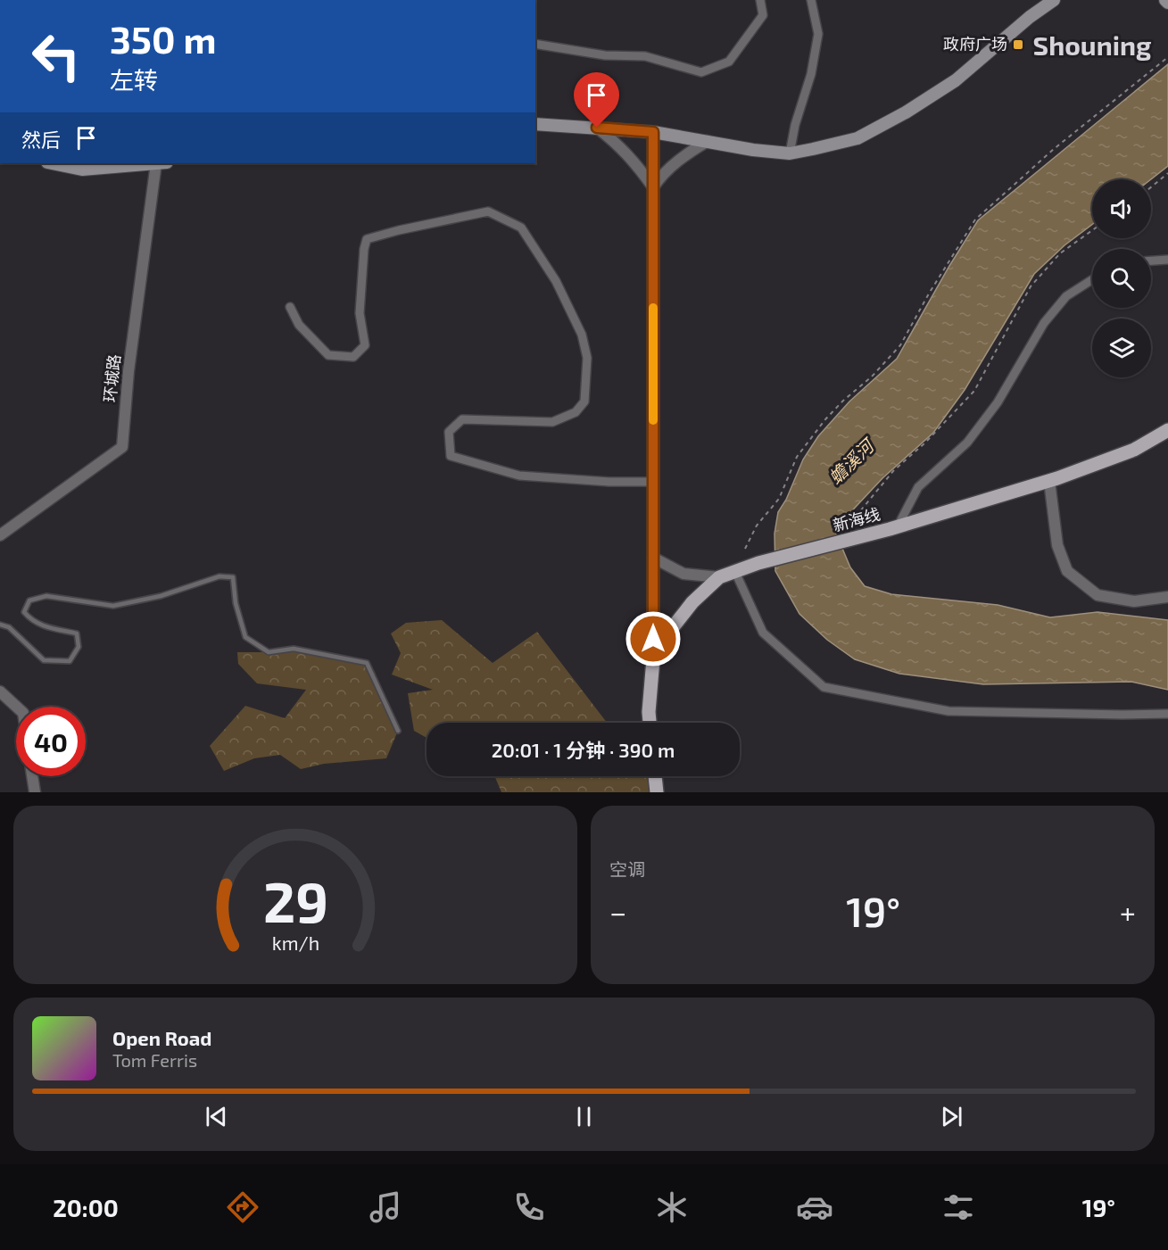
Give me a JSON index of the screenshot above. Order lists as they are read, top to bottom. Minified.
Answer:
{"streets":{"main road":["新海线"],"street":["环城路"]},"districts":["Shouning"],"water":["蟾溪河"],"places":{"transit":["政府广场"]},"page":{"turn":["350 m","左转"],"then":"然后","limit":"40","trip":"20:01 · 1 分钟 · 390 m","tile":"空调","heat":["−","19°","+"],"song":["Open Road","Tom Ferris"],"tabs":["20:00","19°"],"gauge":["29","km/h"]}}
